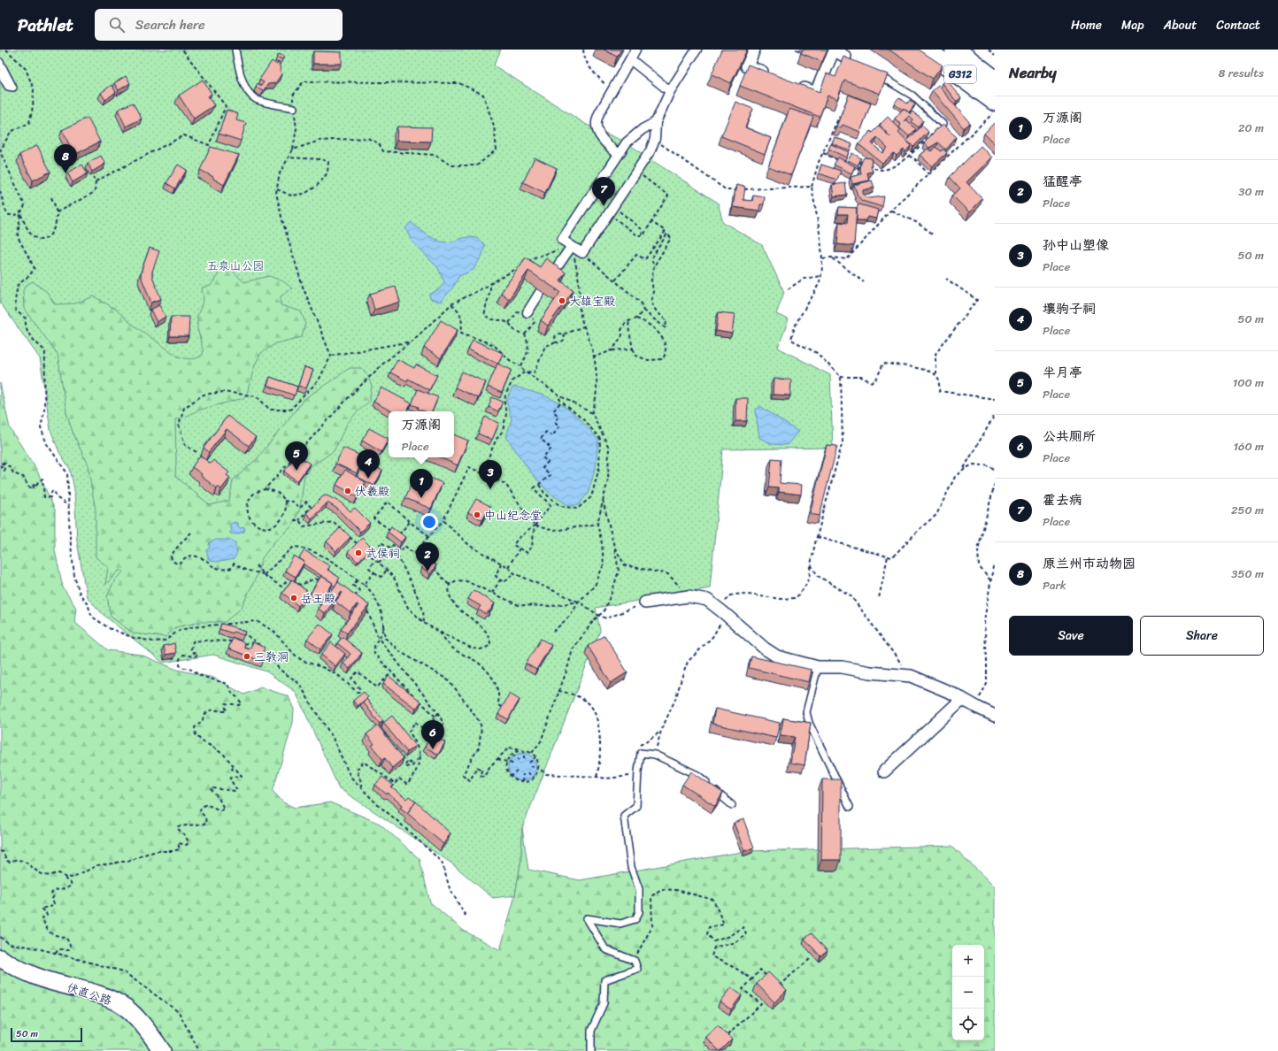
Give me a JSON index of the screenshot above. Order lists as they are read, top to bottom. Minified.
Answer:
{"streets":{"highway":["G312"],"main road":["伏直公路"]},"parks":["五泉山公园"],"places":["大雄宝殿","伏羲殿","中山纪念堂","武侯祠","岳王殿","三教洞"],"scale_bar":"50 m","page":{"header":"Pathlet","search":"Search here","nav":["Home","Map","About","Contact"],"heading":["Nearby","8 results"],"list":[{"mark":"1","name":"万源阁","note":"Place","value":"20 m"},{"mark":"2","name":"猛醒亭","note":"Place","value":"30 m"},{"mark":"3","name":"孙中山塑像","note":"Place","value":"50 m"},{"mark":"4","name":"壤驹子祠","note":"Place","value":"50 m"},{"mark":"5","name":"半月亭","note":"Place","value":"100 m"},{"mark":"6","name":"公共厕所","note":"Place","value":"160 m"},{"mark":"7","name":"霍去病","note":"Place","value":"250 m"},{"mark":"8","name":"原兰州市动物园","note":"Park","value":"350 m"}],"pins":["8","7","5","4","3","1","2","6"],"popup":["万源阁","Place"],"buttons":["Save","Share"],"map_buttons":["+","−"],"scale":"50 m"}}
